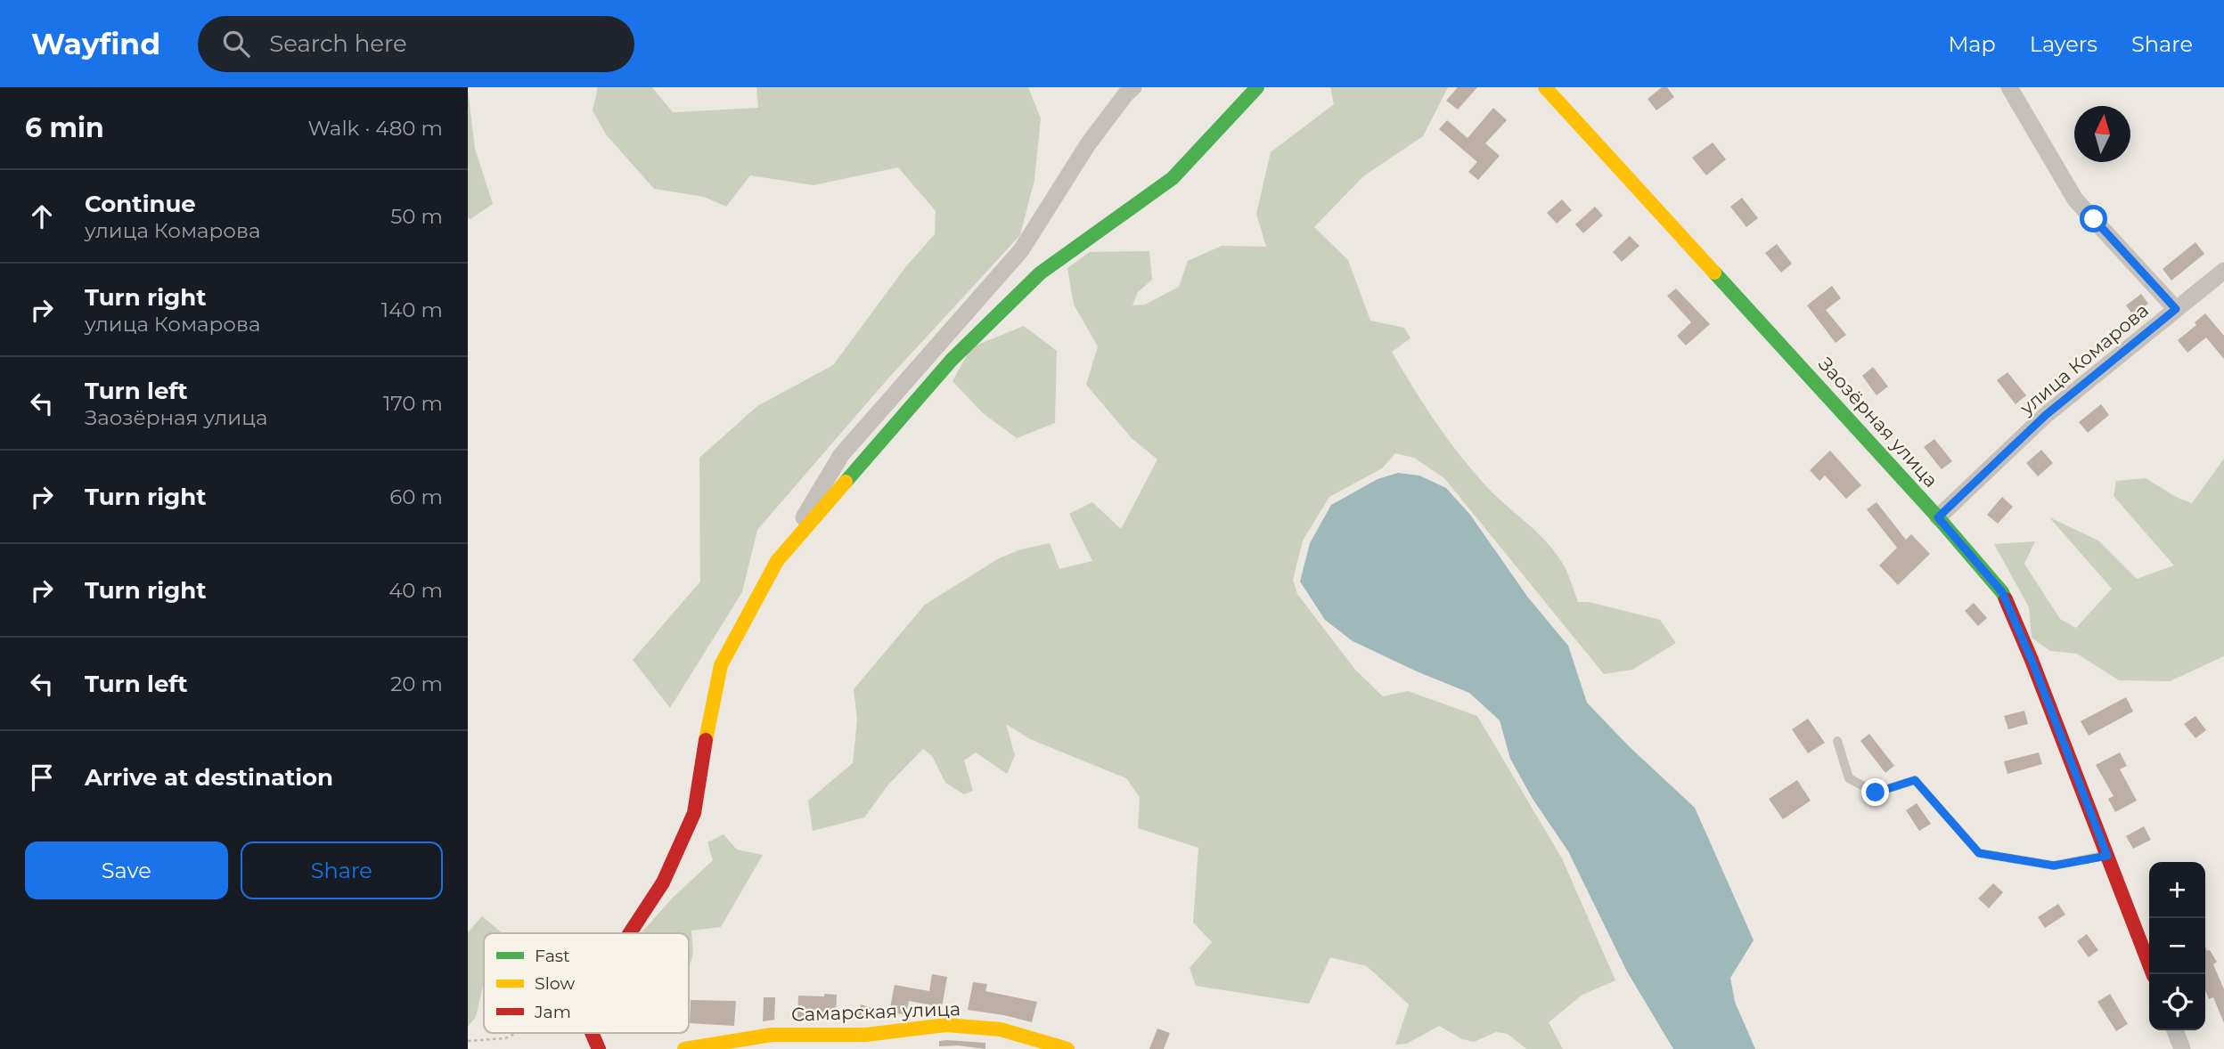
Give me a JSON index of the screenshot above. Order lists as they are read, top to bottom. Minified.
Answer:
{"streets":{"street":["улица Комарова","Заозёрная улица","Самарская улица"]},"crossings":[["улица Комарова","Заозёрная улица"]],"legend":["Fast","Slow","Jam"],"north":"top","page":{"header":"Wayfind","search":"Search here","nav":["Map","Layers","Share"],"heading":["6 min","Walk · 480 m"],"list":[["Continue","улица Комарова","50 m"],["Turn right","улица Комарова","140 m"],["Turn left","Заозёрная улица","170 m"],["Turn right","60 m"],["Turn right","40 m"],["Turn left","20 m"],"Arrive at destination"],"buttons":["Save","Share"],"map_buttons":["+","−"]}}
